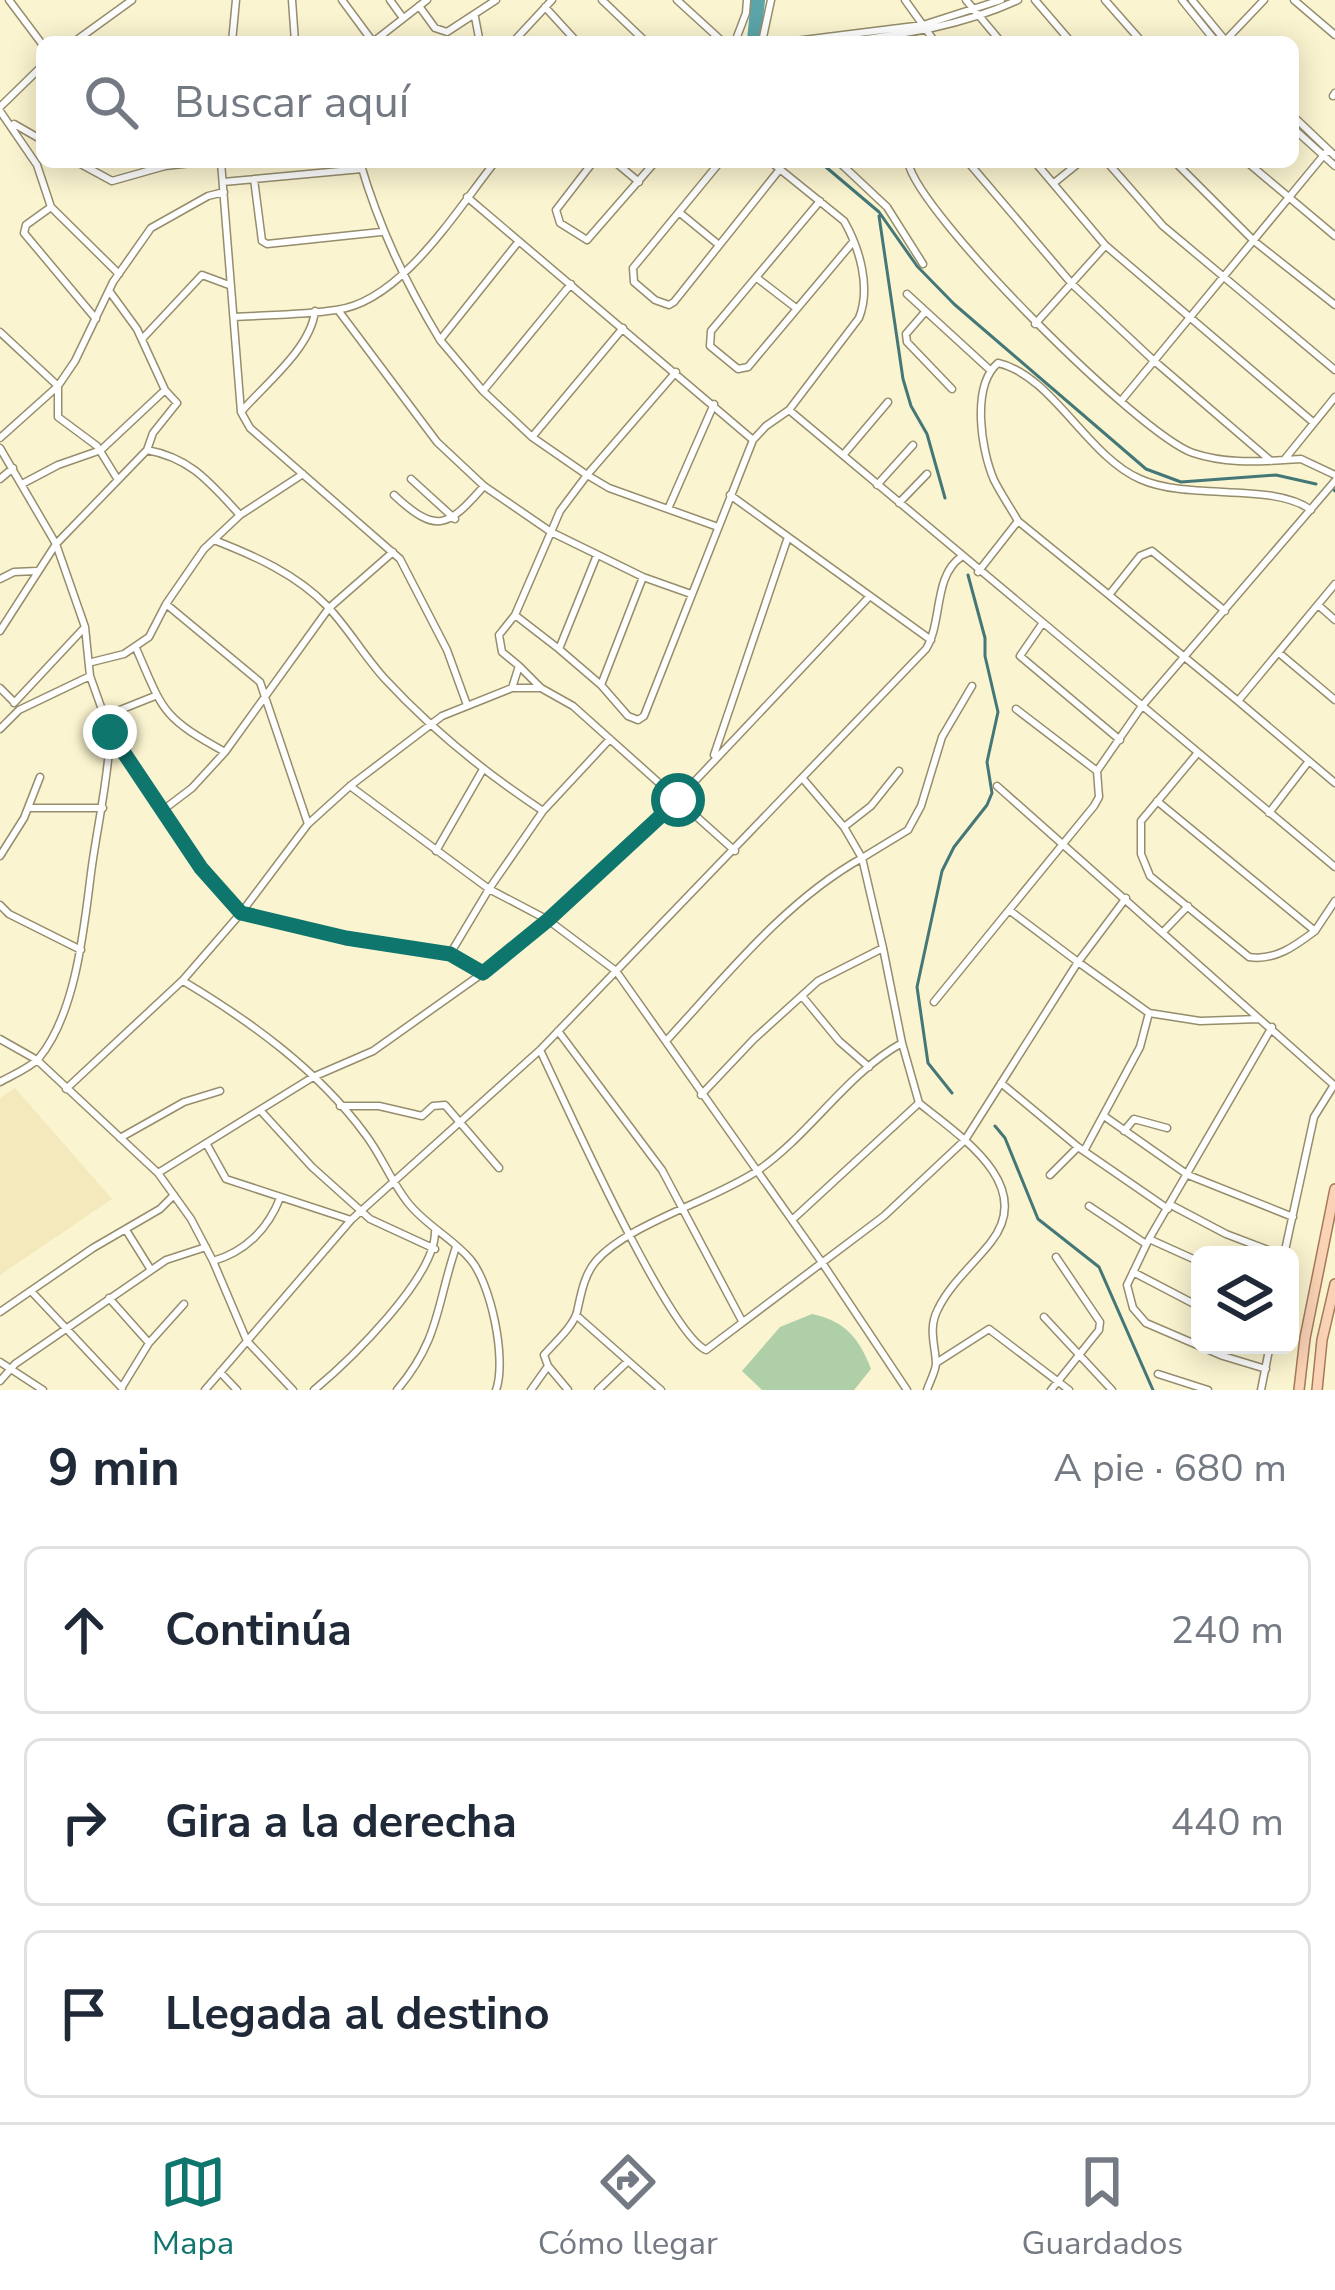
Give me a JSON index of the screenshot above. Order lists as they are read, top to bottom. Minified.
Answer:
{"page":{"search":"Buscar aquí","heading":["9 min","A pie · 680 m"],"list":[["Continúa","240 m"],["Gira a la derecha","440 m"],"Llegada al destino"],"nav":["Mapa","Cómo llegar","Guardados"]}}
